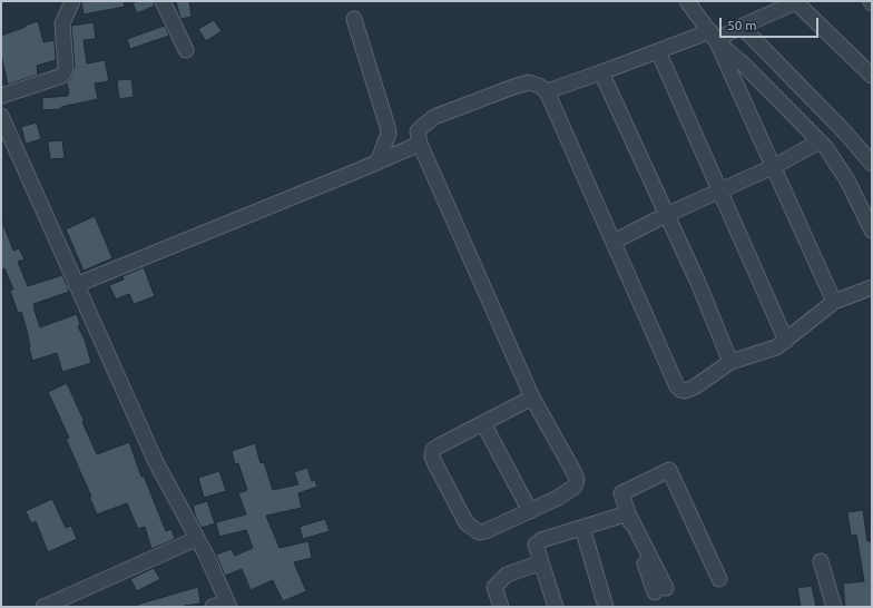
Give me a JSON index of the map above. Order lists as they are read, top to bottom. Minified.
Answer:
{"scale_bar":"50 m"}
